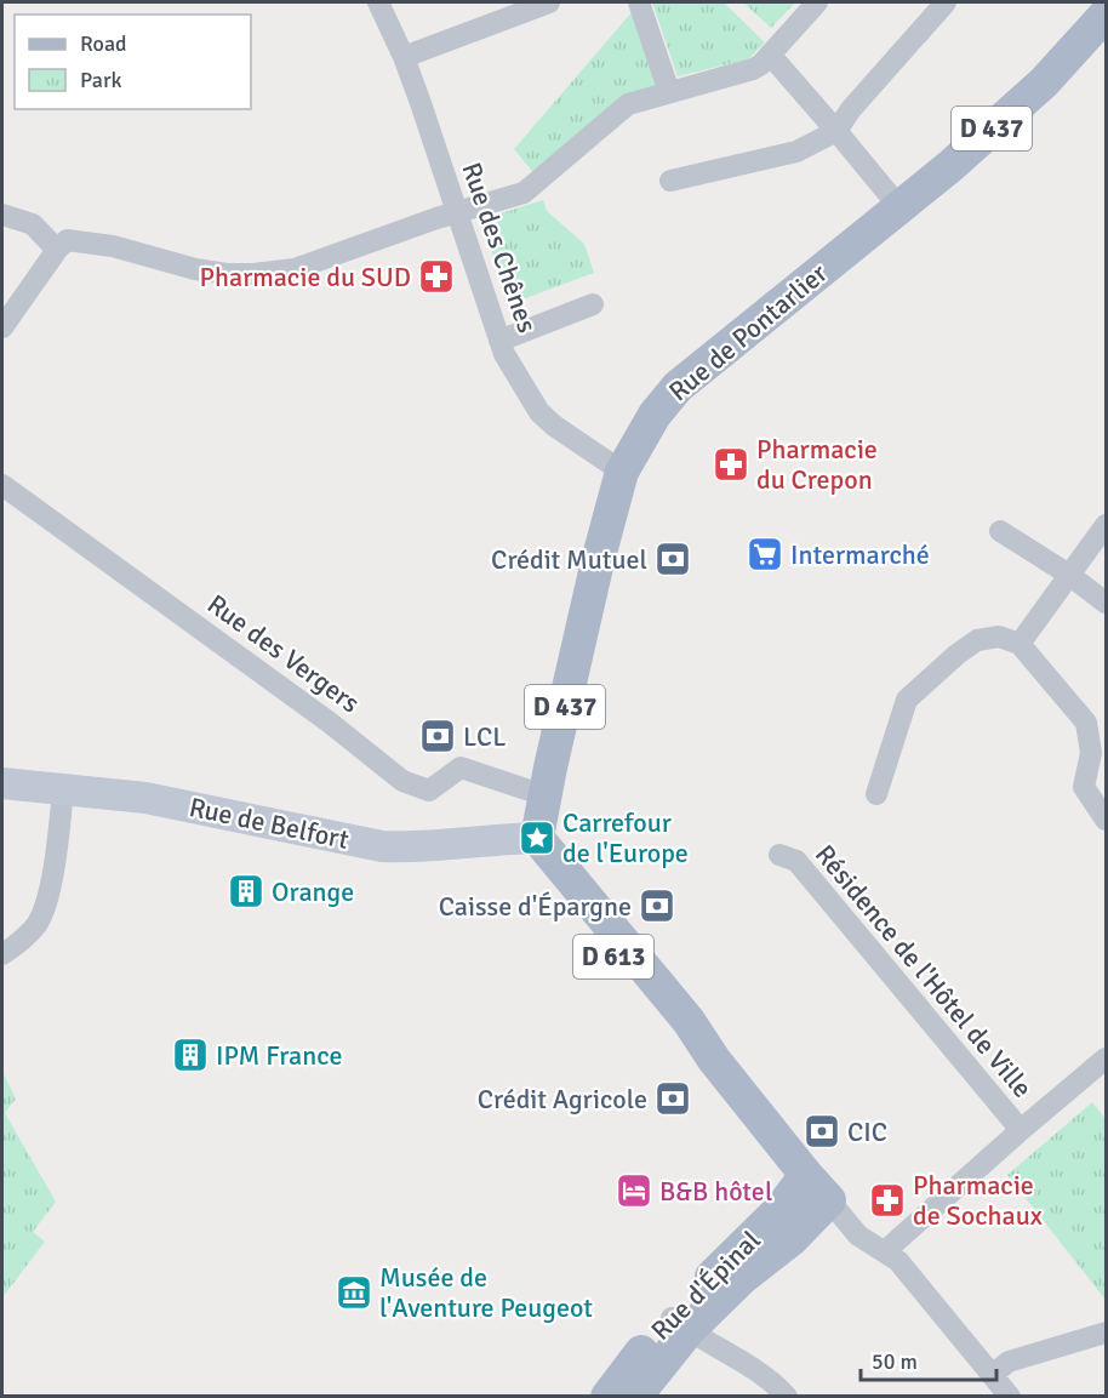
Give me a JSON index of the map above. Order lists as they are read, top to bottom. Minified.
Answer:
{"streets":{"main road":["D 437","Rue de Pontarlier","Rue de Belfort","D 613","Rue d'Épinal"],"street":["Rue des Chênes","Rue des Vergers","Résidence de l'Hôtel de Ville"]},"crossings":[["Rue des Chênes","Rue de Pontarlier"],["Rue de Pontarlier","Rue des Vergers"],["Rue de Pontarlier","Rue de Belfort"],["Rue de Pontarlier","D 613"],["Rue de Belfort","D 613"],["D 613","Rue d'Épinal"]],"places":{"pharmacy":["Pharmacie du SUD","Pharmacie du Crepon","Pharmacie de Sochaux"],"supermarket":["Intermarché"],"bank":["Crédit Mutuel","LCL","Caisse d'Épargne","Crédit Agricole","CIC"],"place":["Carrefour de l'Europe"],"building":["Orange","IPM France"],"hotel":["B&B hôtel"],"museum":["Musée de l'Aventure Peugeot"]},"legend":["Road","Park"],"scale_bar":"50 m"}
